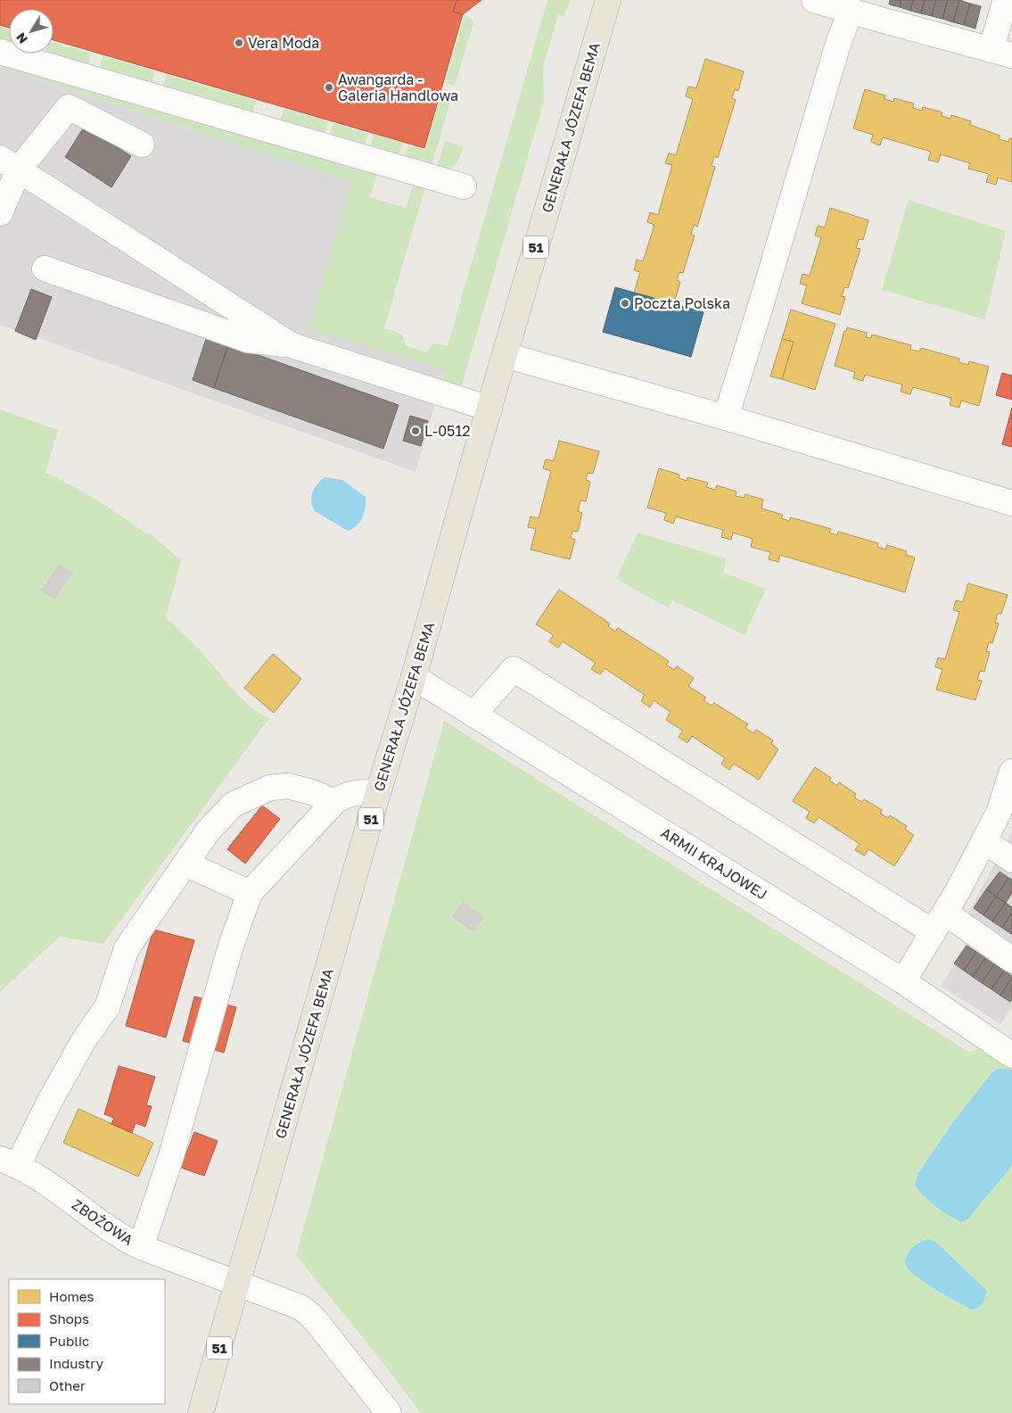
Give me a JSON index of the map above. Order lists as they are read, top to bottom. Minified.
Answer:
{"streets":{"main road":["GENERAŁA JÓZEFA BEMA","51"],"street":["ARMII KRAJOWEJ","ZBOŻOWA"]},"crossings":[["GENERAŁA JÓZEFA BEMA","ARMII KRAJOWEJ"],["GENERAŁA JÓZEFA BEMA","ZBOŻOWA"]],"places":["Vera Moda","Awangarda - Galeria Handlowa","Poczta Polska","L-0512"],"legend":["Homes","Shops","Public","Industry","Other"],"north":"bottom left"}
